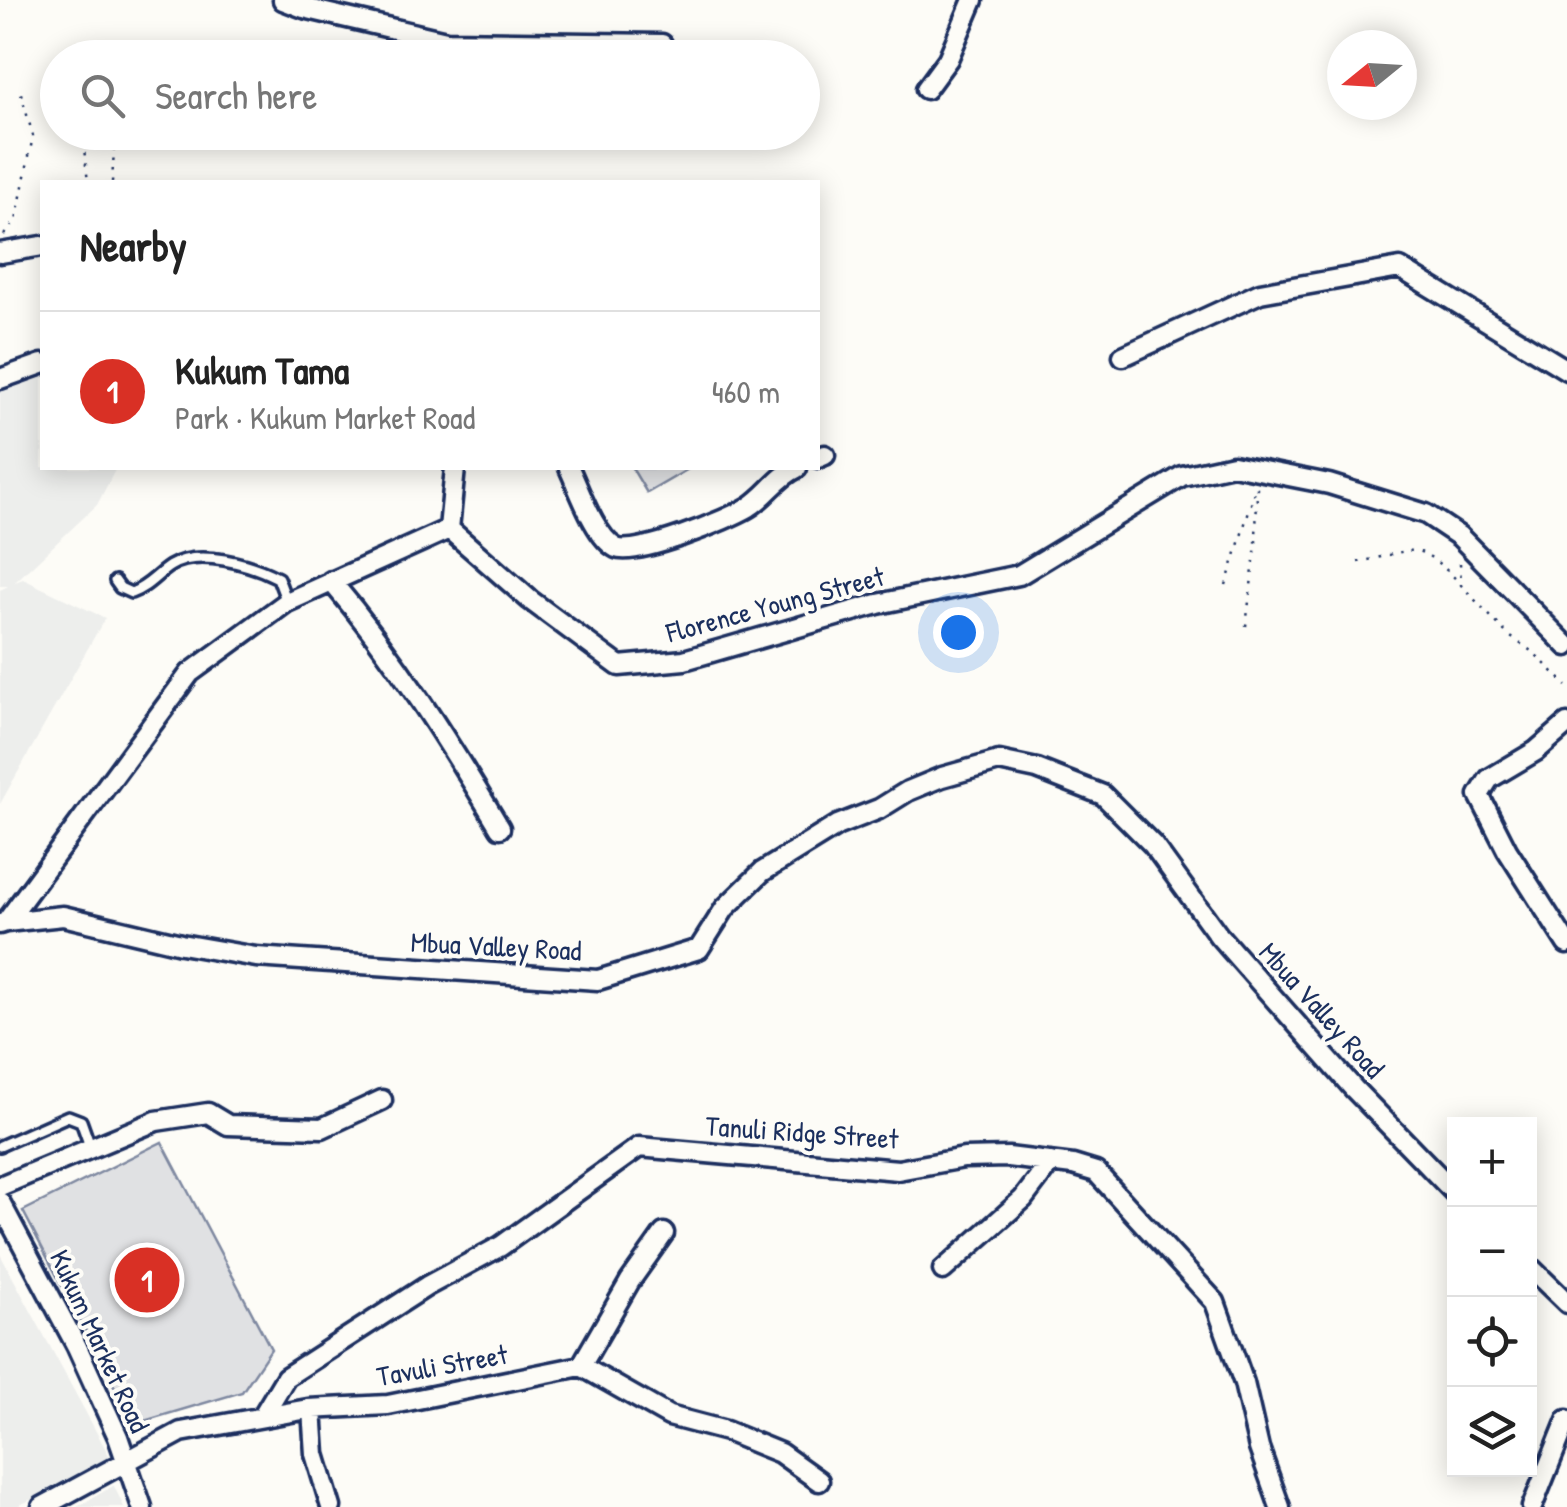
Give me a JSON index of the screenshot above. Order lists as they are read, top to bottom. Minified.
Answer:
{"streets":{"street":["Florence Young Street","Mbua Valley Road","Tanuli Ridge Street","Kukum Market Road","Tavuli Street"]},"crossings":[["Tanuli Ridge Street","Tavuli Street"],["Kukum Market Road","Tavuli Street"]],"north":"left","page":{"search":"Search here","heading":"Nearby","list":[{"mark":"1","name":"Kukum Tama","note":"Park · Kukum Market Road","value":"460 m"}],"map_buttons":["+","−"],"pins":"1"}}
